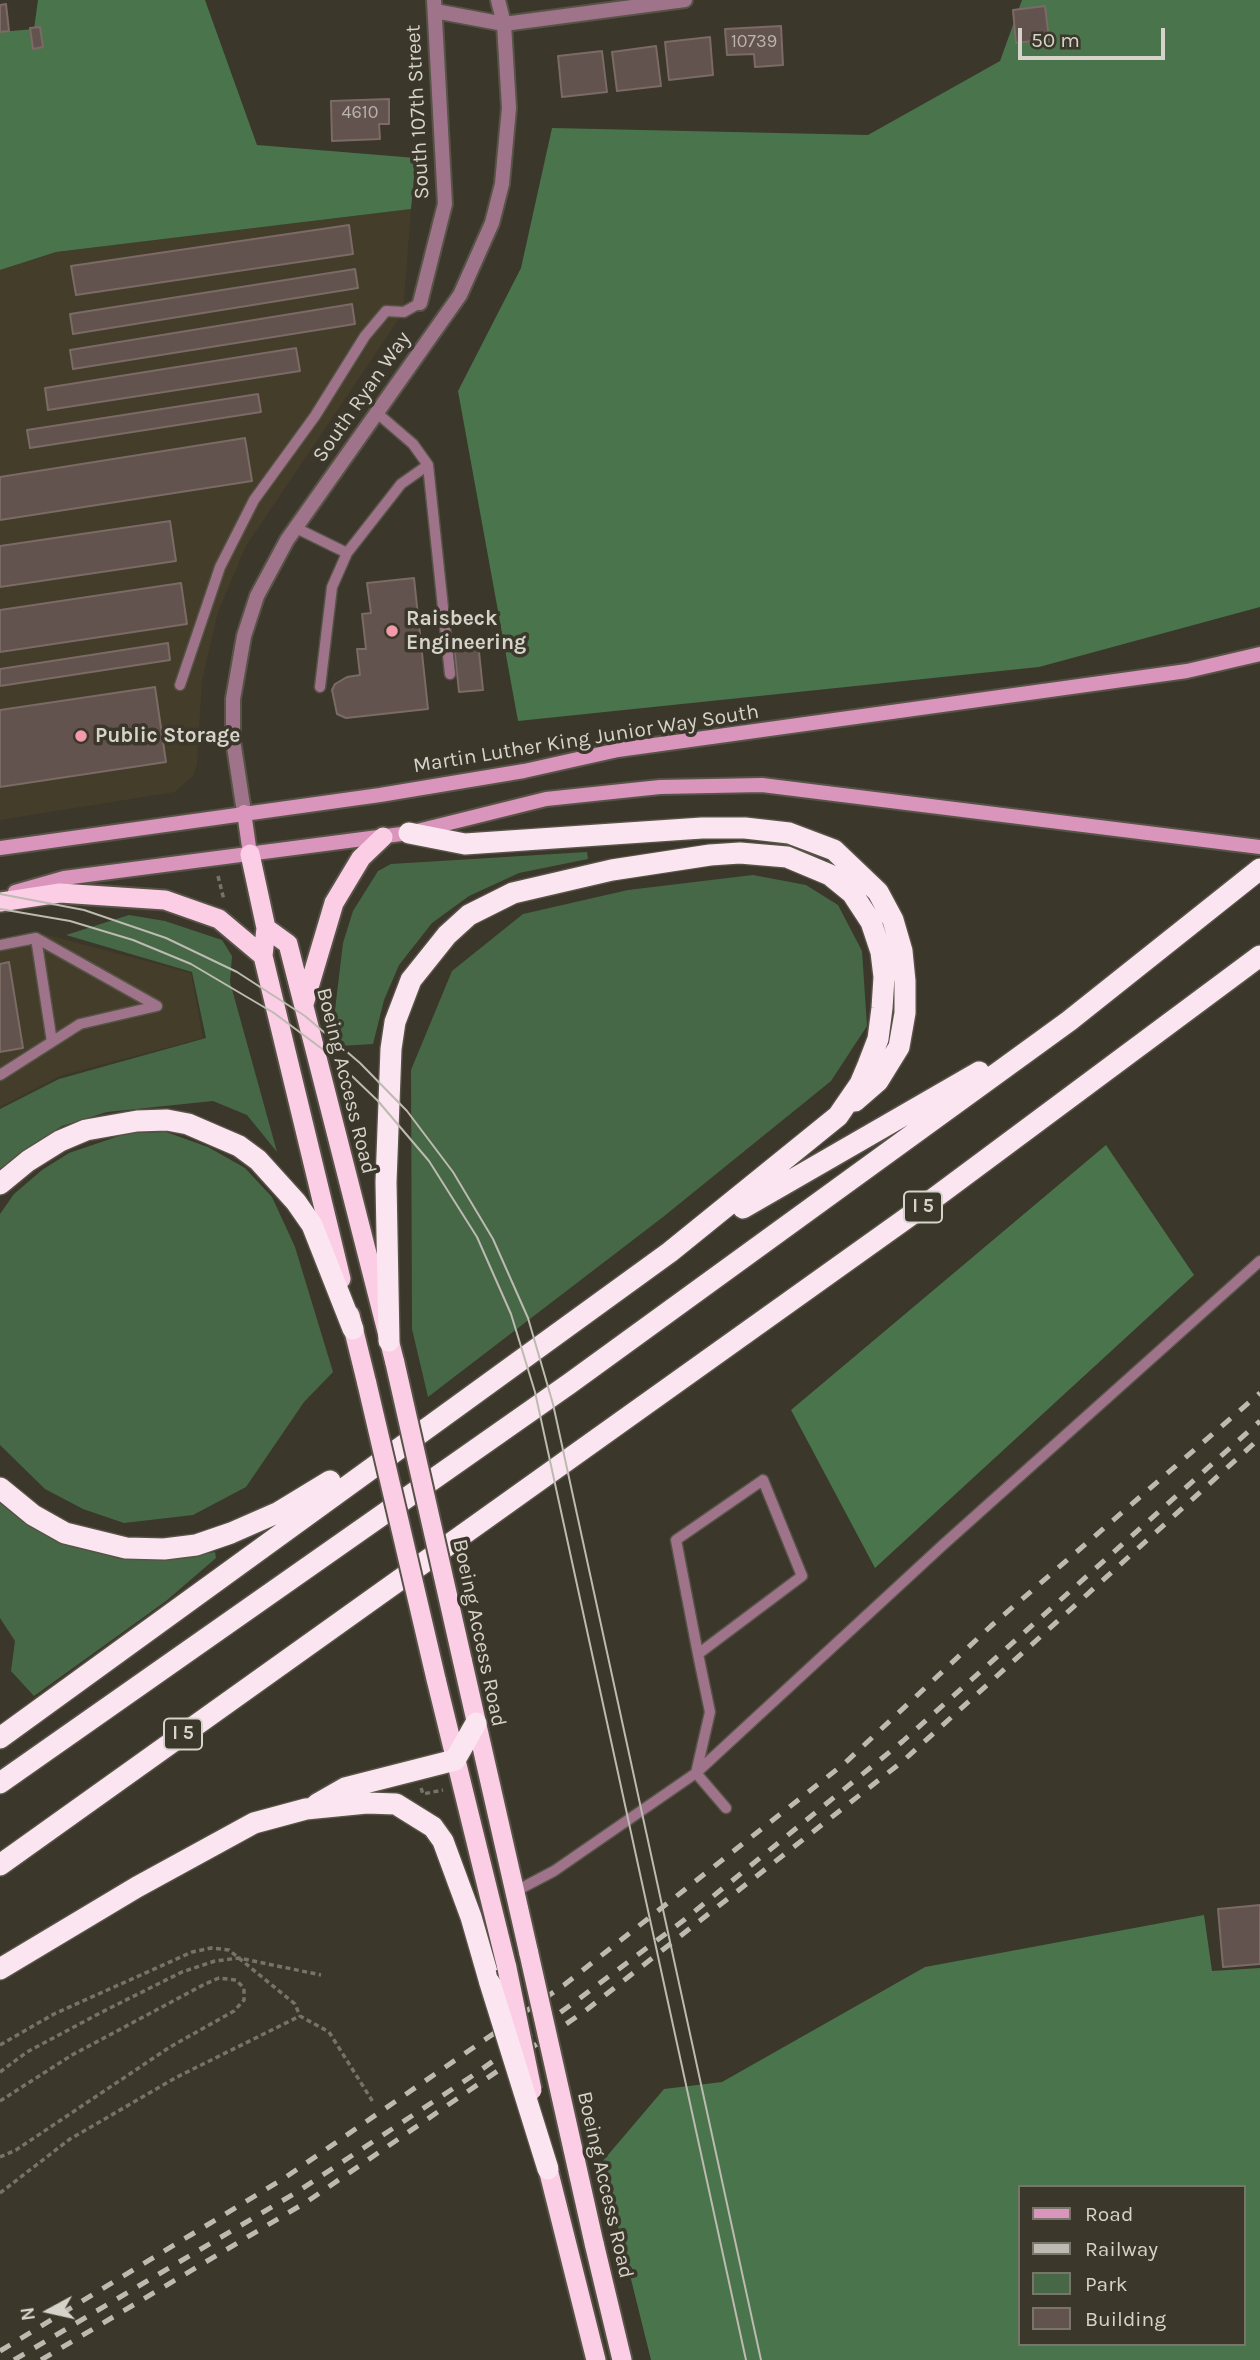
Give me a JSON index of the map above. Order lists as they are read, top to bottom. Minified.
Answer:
{"streets":{"highway":["Boeing Access Road","I 5"],"main road":["Martin Luther King Junior Way South"],"street":["South 107th Street","South Ryan Way"]},"crossings":[["South Ryan Way","Martin Luther King Junior Way South"]],"places":["Raisbeck Engineering","Public Storage"],"house_numbers":["10739","4610"],"legend":["Road","Railway","Park","Building"],"scale_bar":"50 m","north":"left"}
